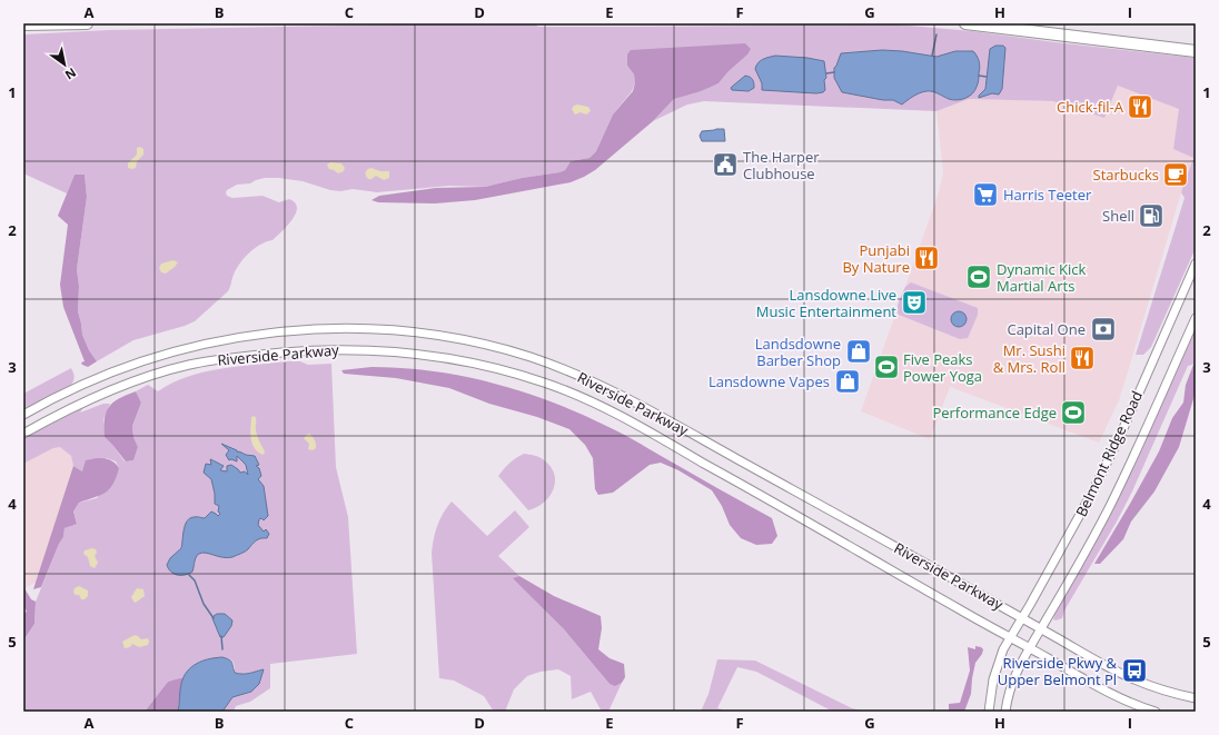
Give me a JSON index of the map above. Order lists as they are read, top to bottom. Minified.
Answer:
{"streets":{"main road":["Riverside Parkway","Belmont Ridge Road"]},"crossings":[["Riverside Parkway","Belmont Ridge Road"]],"places":{"restaurant":["Chick-fil-A","Punjabi By Nature","Mr. Sushi & Mrs. Roll"],"public building":["The Harper Clubhouse"],"cafe":["Starbucks"],"supermarket":["Harris Teeter"],"fuel station":["Shell"],"sports":["Dynamic Kick Martial Arts","Five Peaks Power Yoga","Performance Edge"],"theatre":["Lansdowne Live Music Entertainment"],"bank":["Capital One"],"shop":["Landsdowne Barber Shop","Lansdowne Vapes"],"bus stop":["Riverside Pkwy & Upper Belmont Pl"]},"north":"bottom right","grid":{"columns":["A","B","C","D","E","F","G","H","I"],"rows":["1","2","3","4","5"]}}
